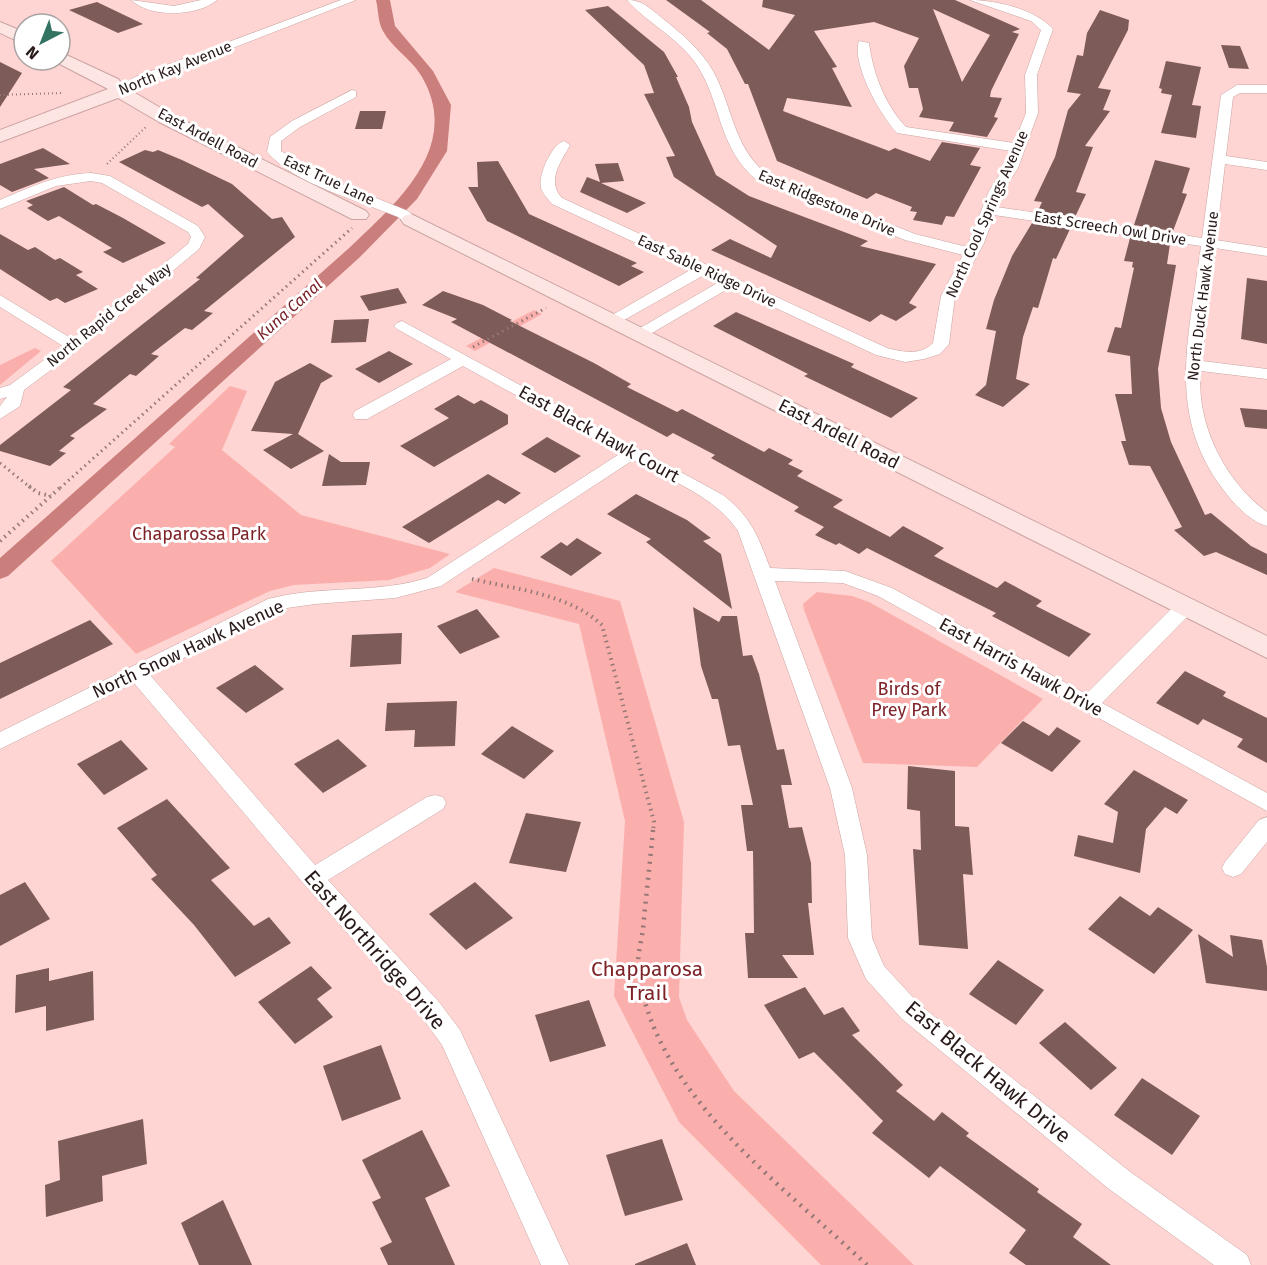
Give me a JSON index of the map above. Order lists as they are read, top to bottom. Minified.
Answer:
{"streets":{"street":["North Kay Avenue","East Ardell Road","East True Lane","East Ridgestone Drive","North Cool Springs Avenue","East Screech Owl Drive","East Sable Ridge Drive","North Duck Hawk Avenue","North Rapid Creek Way","East Black Hawk Court","North Snow Hawk Avenue","East Harris Hawk Drive","East Northridge Drive","East Black Hawk Drive"]},"crossings":[["North Kay Avenue","East Ardell Road"],["East Ardell Road","East True Lane"],["East Ridgestone Drive","North Cool Springs Avenue"],["North Cool Springs Avenue","East Screech Owl Drive"],["North Cool Springs Avenue","East Sable Ridge Drive"],["East Screech Owl Drive","North Duck Hawk Avenue"],["East Black Hawk Court","North Snow Hawk Avenue"],["East Black Hawk Court","East Harris Hawk Drive"],["East Black Hawk Court","East Black Hawk Drive"],["North Snow Hawk Avenue","East Northridge Drive"],["East Harris Hawk Drive","East Black Hawk Drive"]],"water":["Kuna Canal"],"parks":["Chaparossa Park","Birds of Prey Park","Chapparosa Trail"],"north":"bottom left"}
